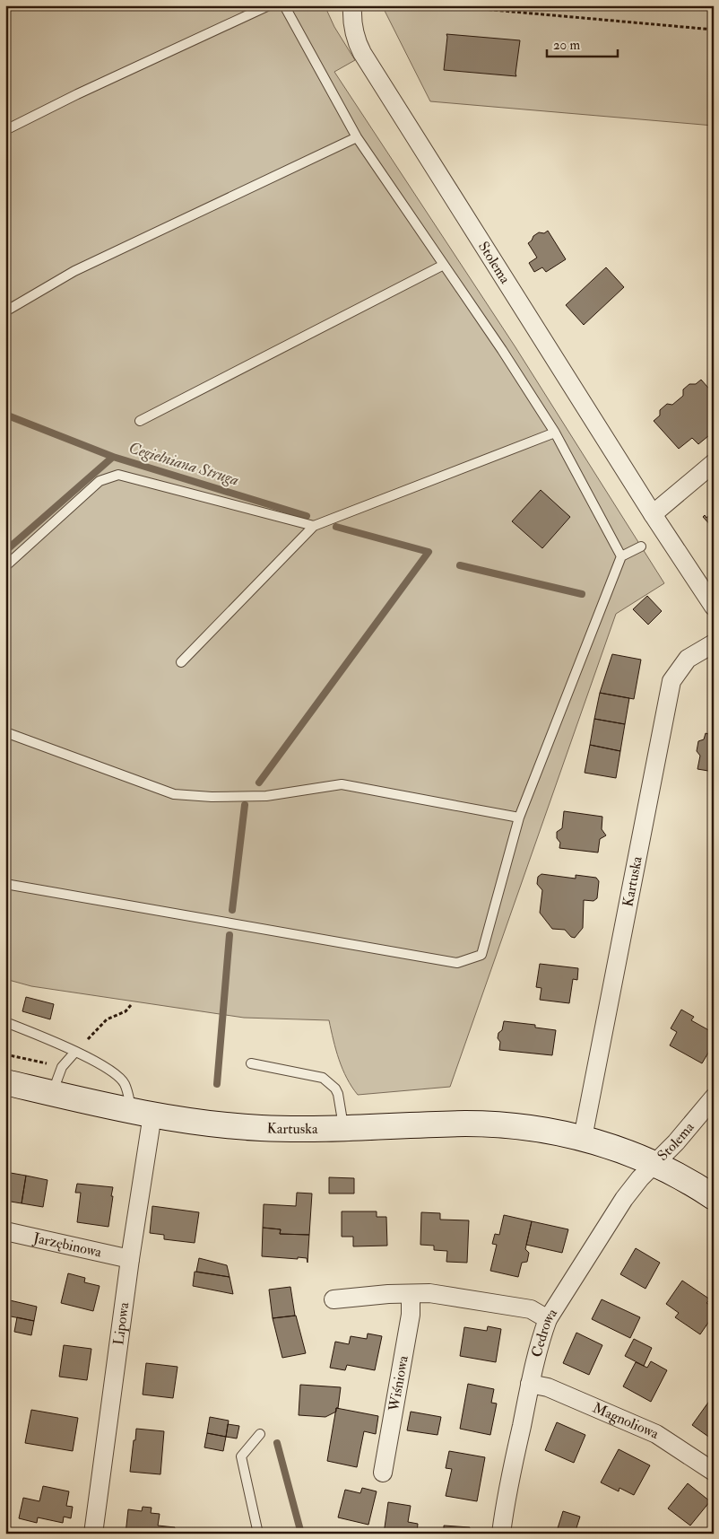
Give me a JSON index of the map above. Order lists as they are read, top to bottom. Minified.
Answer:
{"streets":{"street":["Stolema","Kartuska","Jarzębinowa","Lipowa","Cedrowa","Wiśniowa","Magnoliowa"]},"crossings":[["Stolema","Kartuska"],["Stolema","Cedrowa"],["Kartuska","Lipowa"],["Kartuska","Cedrowa"],["Jarzębinowa","Lipowa"],["Cedrowa","Magnoliowa"]],"water":["Cegielniana Struga"],"scale_bar":"20 m"}
